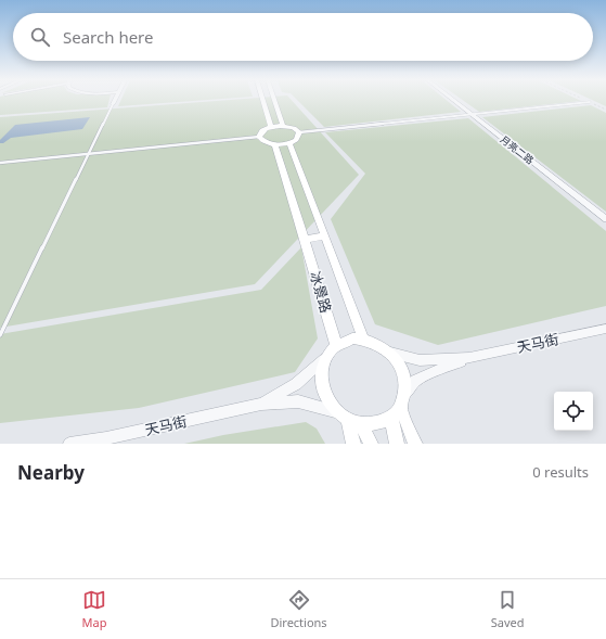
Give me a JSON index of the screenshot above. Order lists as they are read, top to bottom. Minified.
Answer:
{"streets":{"main road":["冰景路"],"street":["月亮二路","天马街"]},"page":{"search":"Search here","heading":["Nearby","0 results"],"nav":["Map","Directions","Saved"]}}
